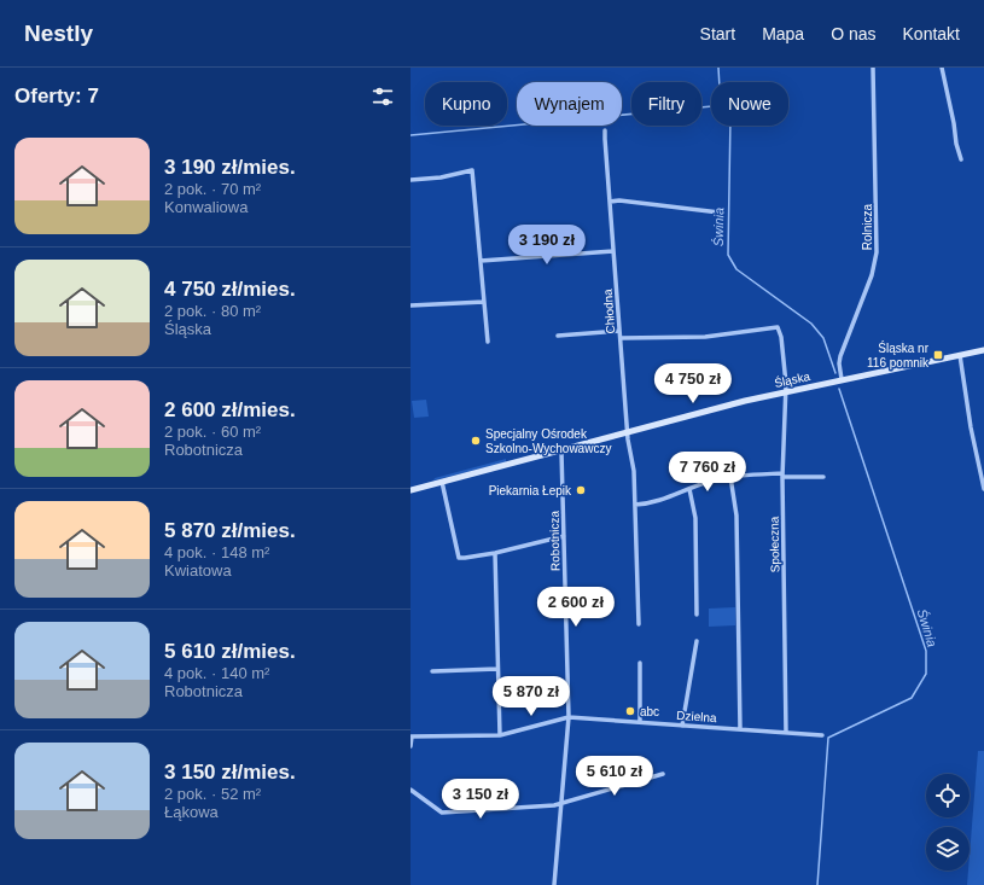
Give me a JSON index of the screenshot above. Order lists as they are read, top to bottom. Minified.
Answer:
{"streets":{"street":["Rolnicza","Chłodna","Śląska","Robotnicza","Społeczna","Dzielna"]},"crossings":[["Rolnicza","Śląska"],["Chłodna","Śląska"],["Chłodna","Społeczna"],["Śląska","Robotnicza"],["Śląska","Społeczna"],["Robotnicza","Dzielna"],["Społeczna","Dzielna"]],"water":["Świnia"],"places":{"transit":["Śląska nr 116 pomnik"],"other":["Specjalny Ośrodek Szkolno-Wychowawczy","Piekarnia Łepik","abc"]},"page":{"header":"Nestly","nav":["Start","Mapa","O nas","Kontakt"],"heading":"Oferty: 7","chip":["Kupno","Wynajem","Filtry","Nowe"],"list":[{"name":"3 190 zł/mies.","note":"2 pok. · 70 m² · Konwaliowa"},{"name":"4 750 zł/mies.","note":"2 pok. · 80 m² · Śląska"},{"name":"2 600 zł/mies.","note":"2 pok. · 60 m² · Robotnicza"},{"name":"5 870 zł/mies.","note":"4 pok. · 148 m² · Kwiatowa"},{"name":"5 610 zł/mies.","note":"4 pok. · 140 m² · Robotnicza"},{"name":"3 150 zł/mies.","note":"2 pok. · 52 m² · Łąkowa"}],"price":["3 190 zł","4 750 zł","7 760 zł","2 600 zł","5 870 zł","5 610 zł","3 150 zł"]}}
